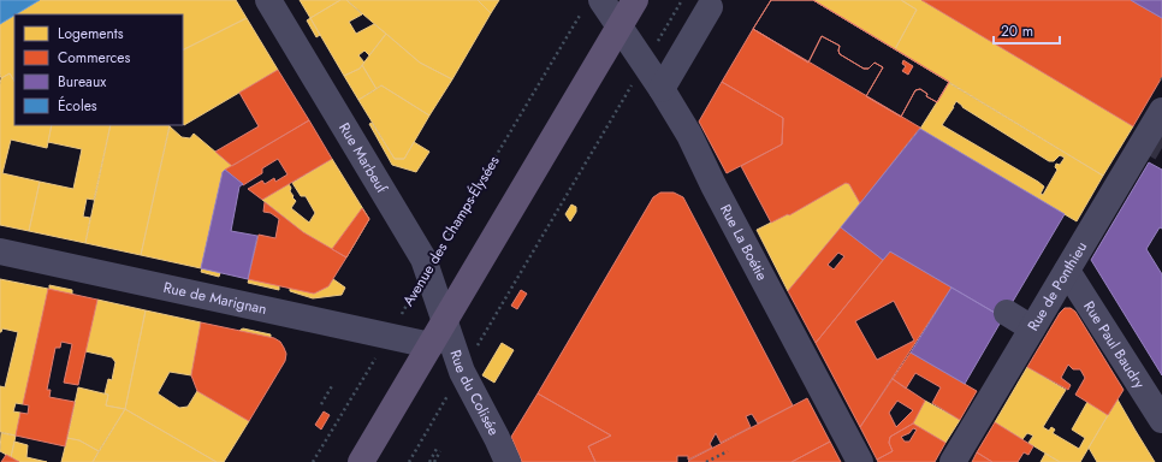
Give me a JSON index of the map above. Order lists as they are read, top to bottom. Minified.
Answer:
{"streets":{"street":["Rue Marbeuf","Rue La Boétie","Rue de Ponthieu","Rue de Marignan","Rue Paul Baudry","Rue du Colisée"],"path":["Avenue des Champs-Élysées"]},"crossings":[["Rue Marbeuf","Avenue des Champs-Élysées"],["Rue Marbeuf","Rue du Colisée"],["Avenue des Champs-Élysées","Rue La Boétie"],["Avenue des Champs-Élysées","Rue de Marignan"],["Rue de Ponthieu","Rue Paul Baudry"]],"legend":["Logements","Commerces","Bureaux","Écoles"],"scale_bar":"20 m"}
